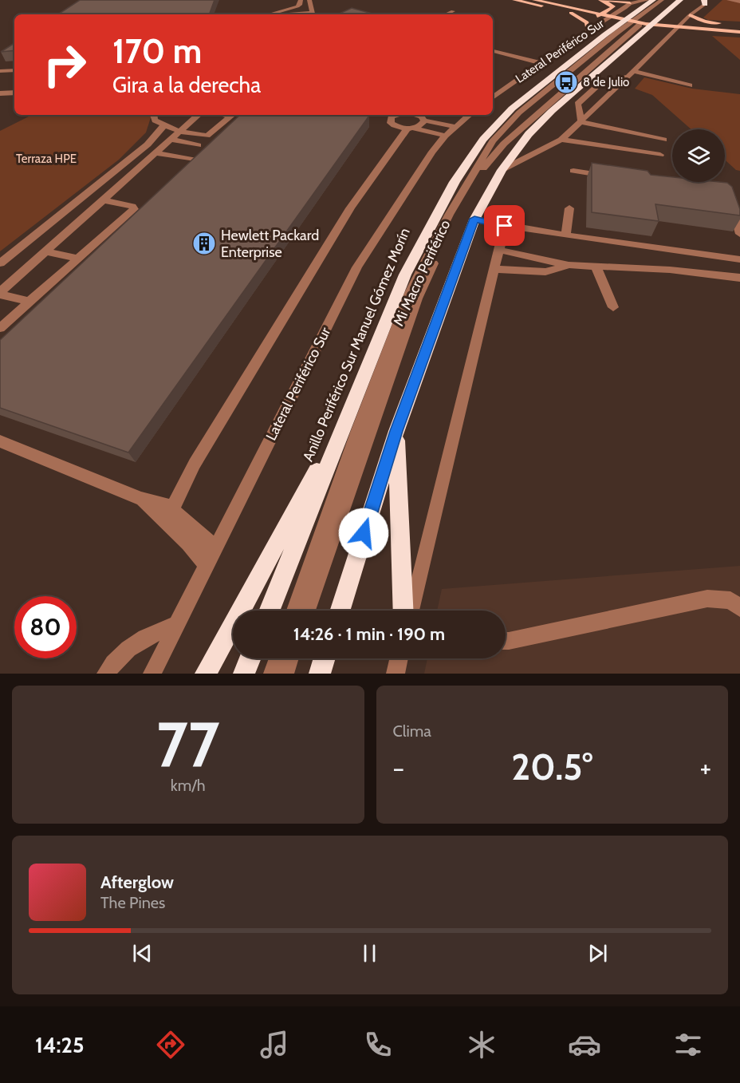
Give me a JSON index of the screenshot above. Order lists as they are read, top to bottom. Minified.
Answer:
{"streets":{"highway":["Anillo Periférico Sur Manuel Gómez Morín"],"street":["Lateral Periférico Sur","Mi Macro Periférico"]},"parks":["Terraza HPE"],"places":{"bus stop":["8 de Julio"],"building":["Hewlett Packard Enterprise"]},"page":{"turn":["170 m","Gira a la derecha"],"limit":"80","trip":"14:26 · 1 min · 190 m","tile":[["77","km/h"],"Clima"],"heat":["−","20.5°","+"],"song":["Afterglow","The Pines"],"tabs":"14:25"}}
